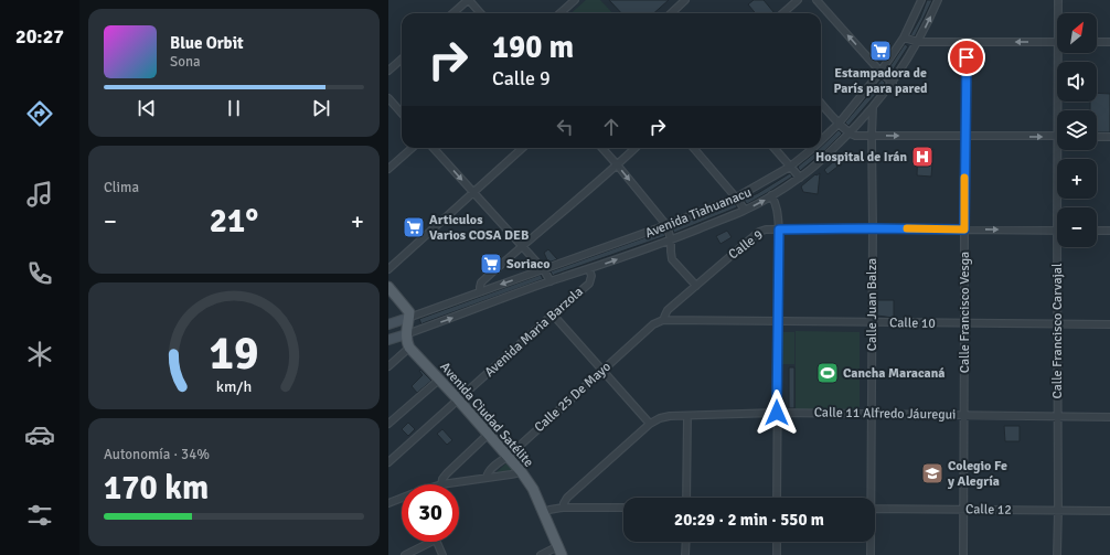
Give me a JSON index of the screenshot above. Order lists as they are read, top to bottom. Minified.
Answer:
{"streets":{"main road":["Avenida Tiahuanacu","Avenida Ciudad Satélite"],"street":["Calle 9","Calle Juan Balza","Calle Francisco Vesga","Calle 10","Calle Francisco Carvajal","Avenida Maria Barzola","Calle 25 De Mayo","Calle 11 Alfredo Jáuregui","Calle 12"]},"crossings":[["Avenida Tiahuanacu","Calle Juan Balza"],["Avenida Tiahuanacu","Avenida Maria Barzola"],["Avenida Tiahuanacu","Avenida Ciudad Satélite"],["Calle 9","Calle Juan Balza"],["Calle 9","Calle Francisco Vesga"],["Calle 9","Calle 10"],["Calle 9","Calle 25 De Mayo"],["Calle Juan Balza","Calle 10"],["Calle Juan Balza","Calle 11 Alfredo Jáuregui"],["Calle Francisco Vesga","Calle 10"],["Calle Francisco Vesga","Calle 11 Alfredo Jáuregui"],["Calle Francisco Vesga","Calle 12"],["Calle 10","Calle Francisco Carvajal"],["Calle 10","Calle 25 De Mayo"],["Calle Francisco Carvajal","Calle 11 Alfredo Jáuregui"],["Calle Francisco Carvajal","Calle 12"],["Avenida Maria Barzola","Avenida Ciudad Satélite"],["Calle 25 De Mayo","Avenida Ciudad Satélite"]],"places":{"supermarket":["Estampadora de París para pared","Articulos Varios COSA DEB","Soriaco"],"hospital":["Hospital de Irán"],"sports":["Cancha Maracaná"],"school or university":["Colegio Fe y Alegría"]},"north":"top right","page":{"tabs":"20:27","map_buttons":["+","−"],"turn":["190 m","Calle 9"],"song":["Blue Orbit","Sona"],"tile":["Clima",["Autonomía · 34%","170 km"]],"heat":["−","21°","+"],"limit":"30","trip":"20:29 · 2 min · 550 m","gauge":["19","km/h"]}}
